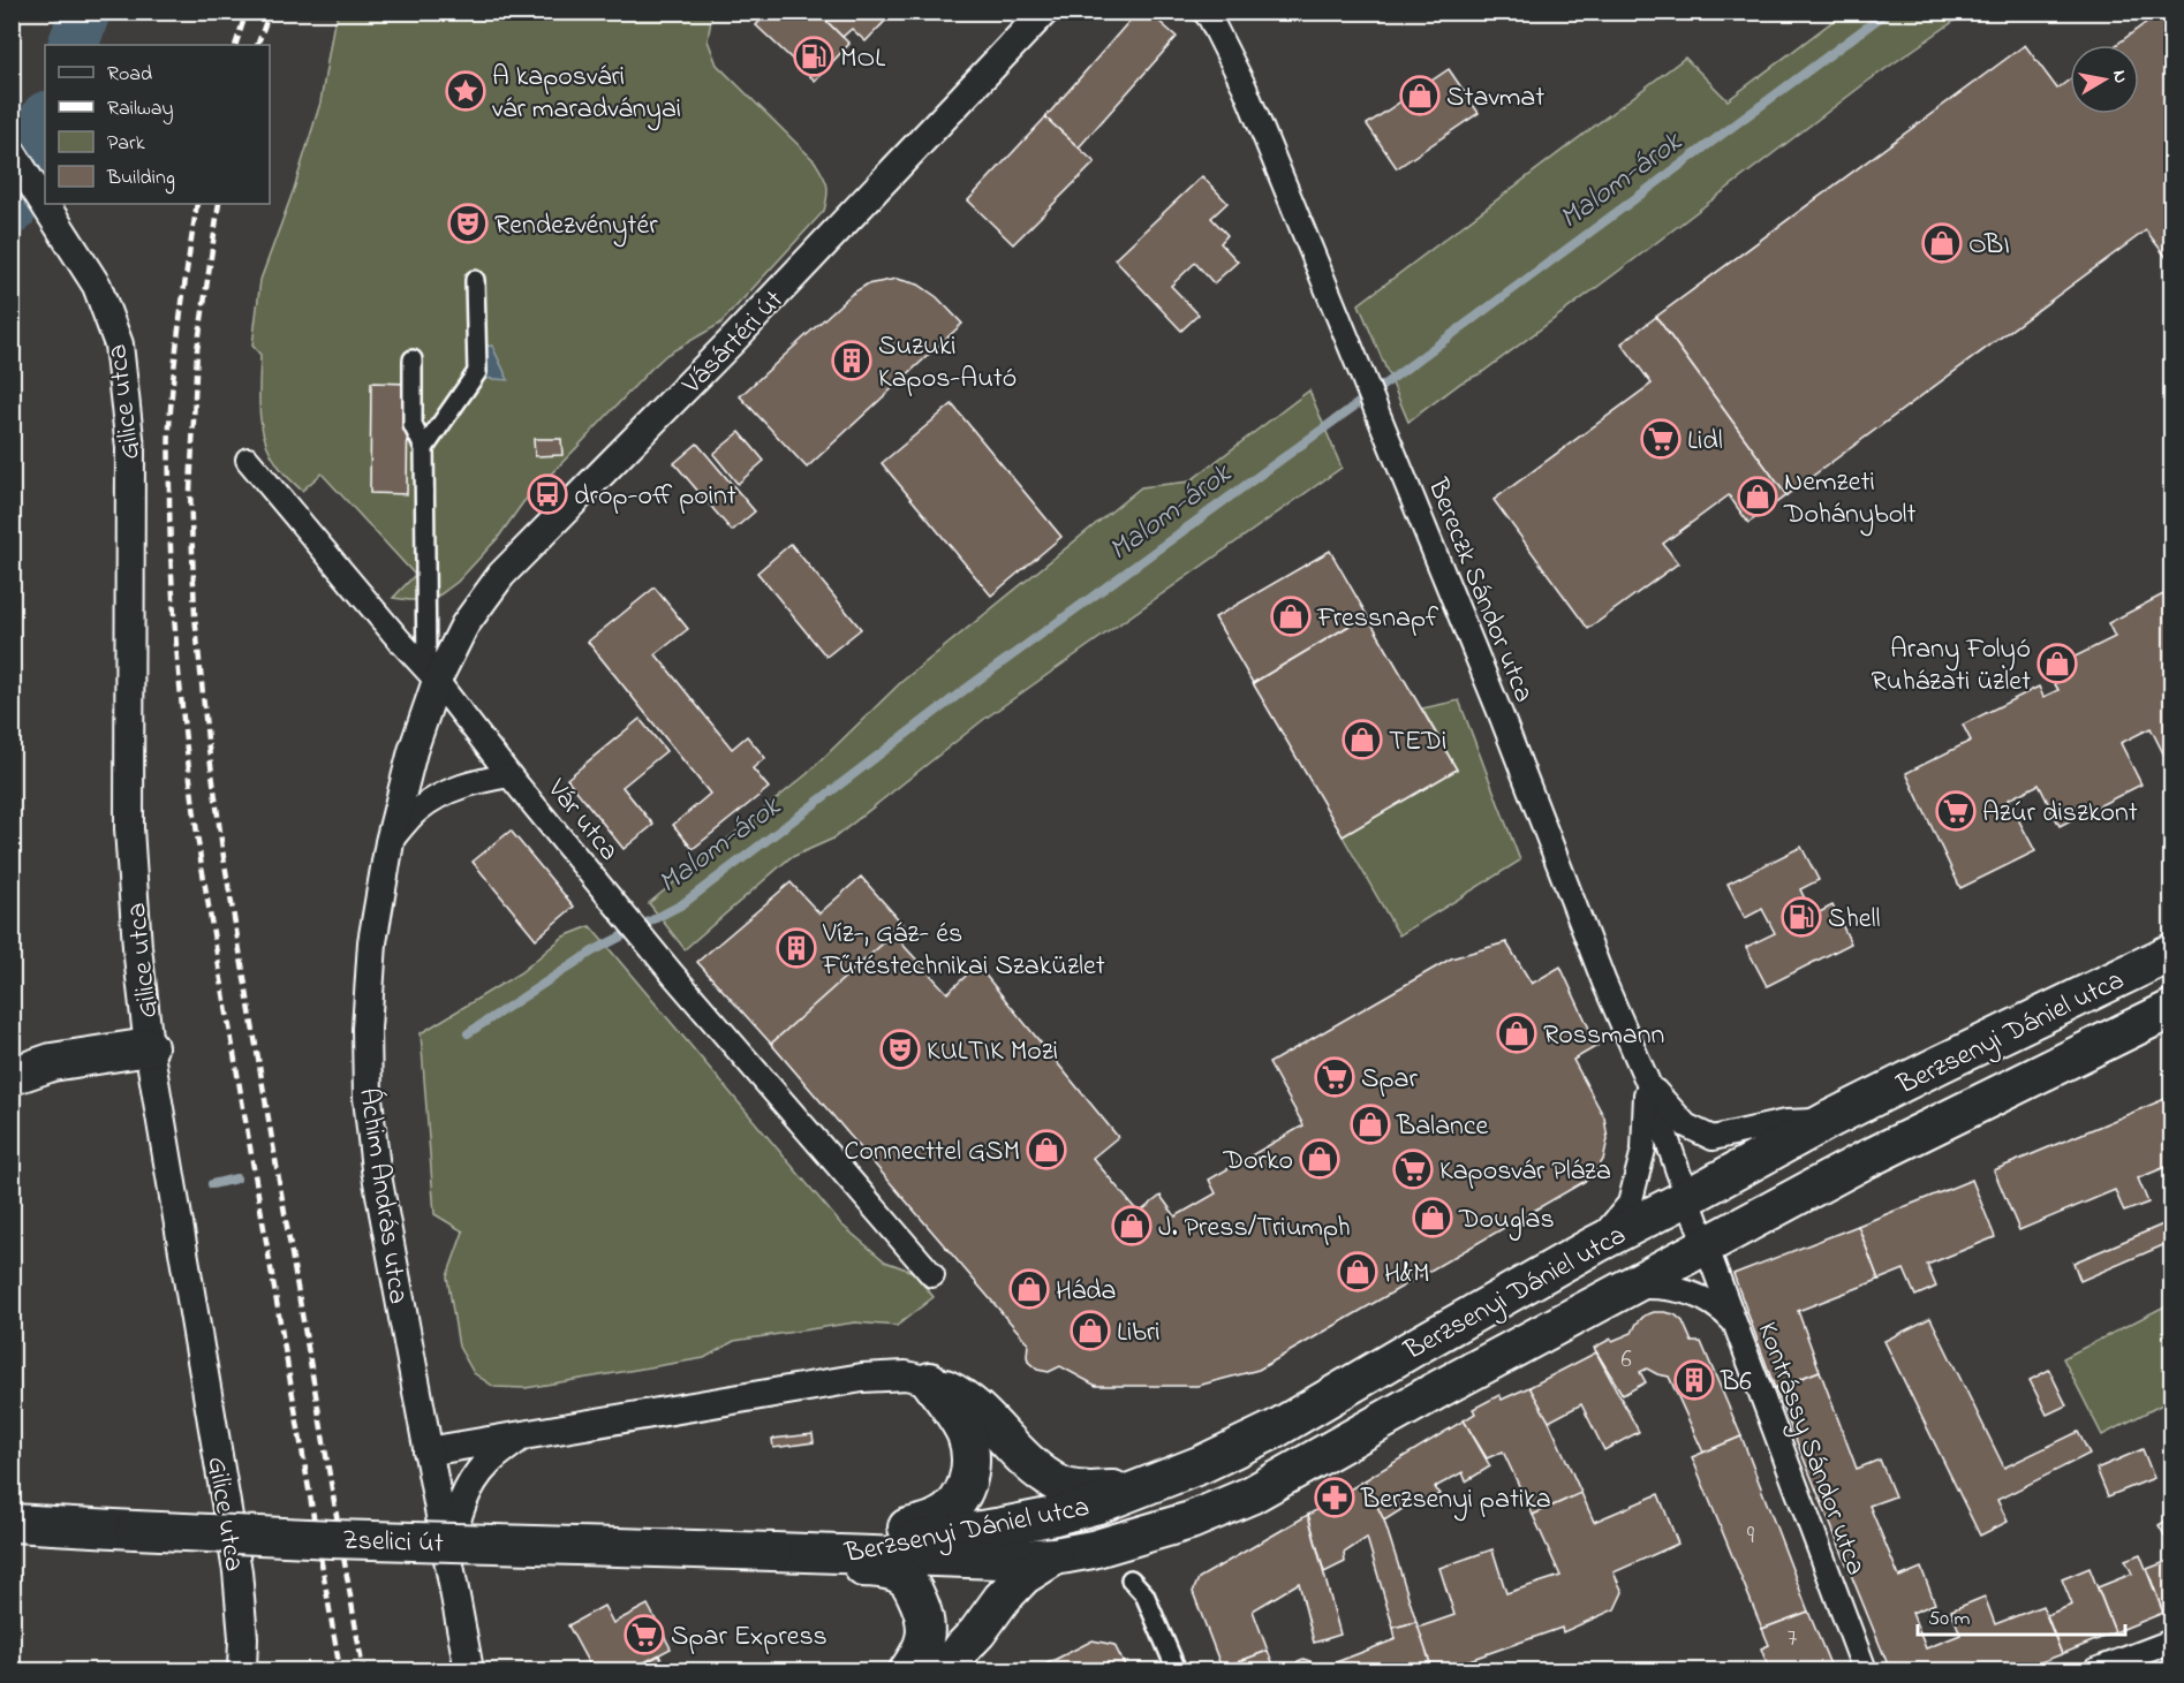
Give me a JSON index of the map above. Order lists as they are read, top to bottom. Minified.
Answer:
{"streets":{"main road":["Berzsenyi Dániel utca","Zselici út"],"street":["Vásártéri út","Gilice utca","Bereczk Sándor utca","Vár utca","Áchim András utca","Kontrássy Sándor utca"]},"crossings":[["Vásártéri út","Vár utca"],["Vásártéri út","Áchim András utca"],["Bereczk Sándor utca","Berzsenyi Dániel utca"],["Bereczk Sándor utca","Kontrássy Sándor utca"],["Vár utca","Áchim András utca"],["Berzsenyi Dániel utca","Kontrássy Sándor utca"],["Berzsenyi Dániel utca","Zselici út"]],"water":["Malom-árok"],"places":{"fuel station":["MOL","Shell"],"place":["A kaposvári vár maradványai"],"shop":["Stavmat","OBI","Nemzeti Dohánybolt","Fressnapf","Arany Folyó Ruházati üzlet","TEDi","Rossmann","Balance","Connecttel GSM","Dorko","Douglas","J. Press/Triumph","H&M","Háda","Libri"],"theatre":["Rendezvénytér","KULTIK Mozi"],"building":["Suzuki Kapos-Autó","Víz-, Gáz- és Fűtéstechnikai Szaküzlet","B6"],"supermarket":["Lidl","Azúr diszkont","Spar","Kaposvár Pláza","Spar Express"],"bus stop":["drop-off point"],"pharmacy":["Berzsenyi patika"]},"house_numbers":["6","9","7"],"legend":["Road","Railway","Park","Building"],"scale_bar":"50 m","north":"right"}
